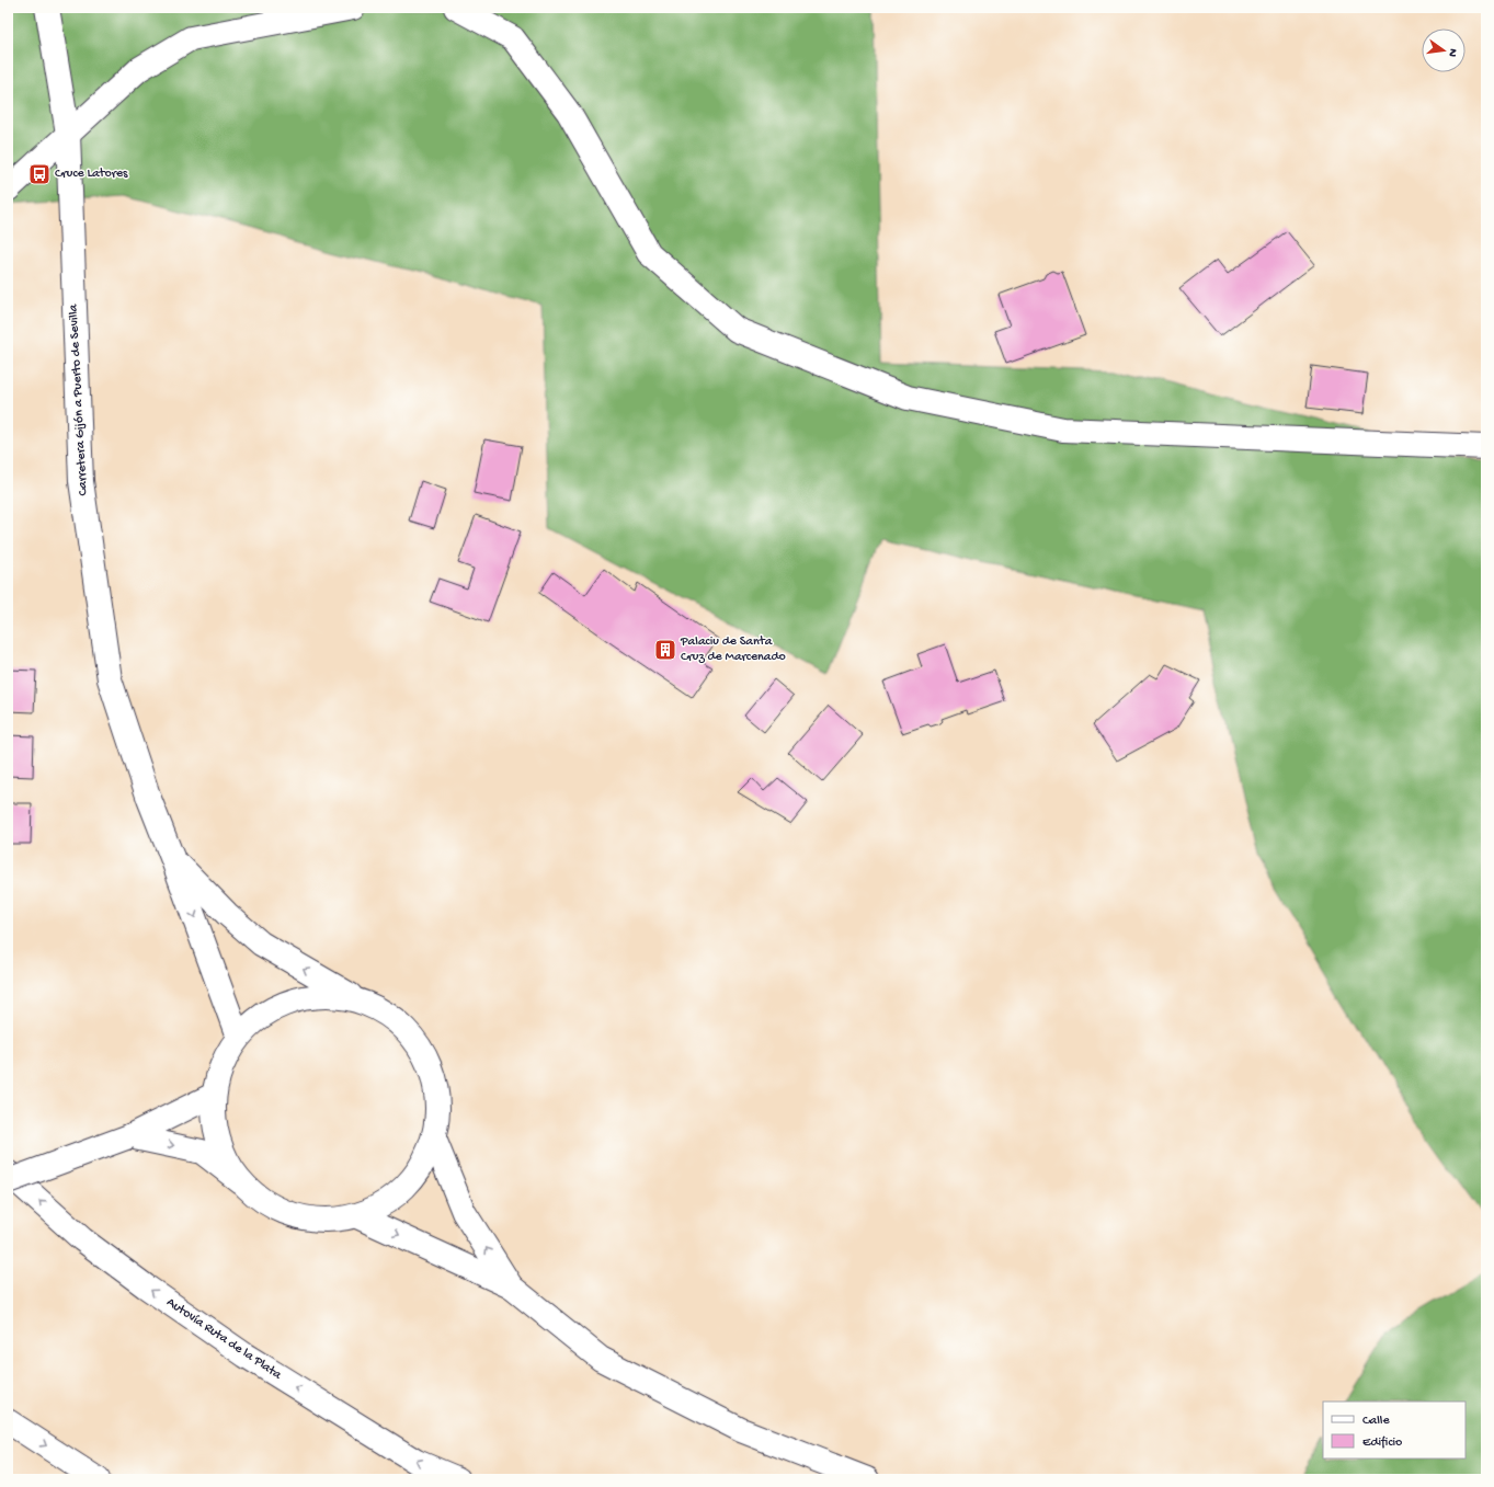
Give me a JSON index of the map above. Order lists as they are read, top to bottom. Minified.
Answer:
{"streets":{"main road":["Carretera Gijón a Puerto de Sevilla","Autovía Ruta de la Plata"]},"places":{"bus stop":["Cruce Latores"],"building":["Palaciu de Santa Cruz de Marcenado"]},"legend":["Calle","Edificio"],"north":"right"}
